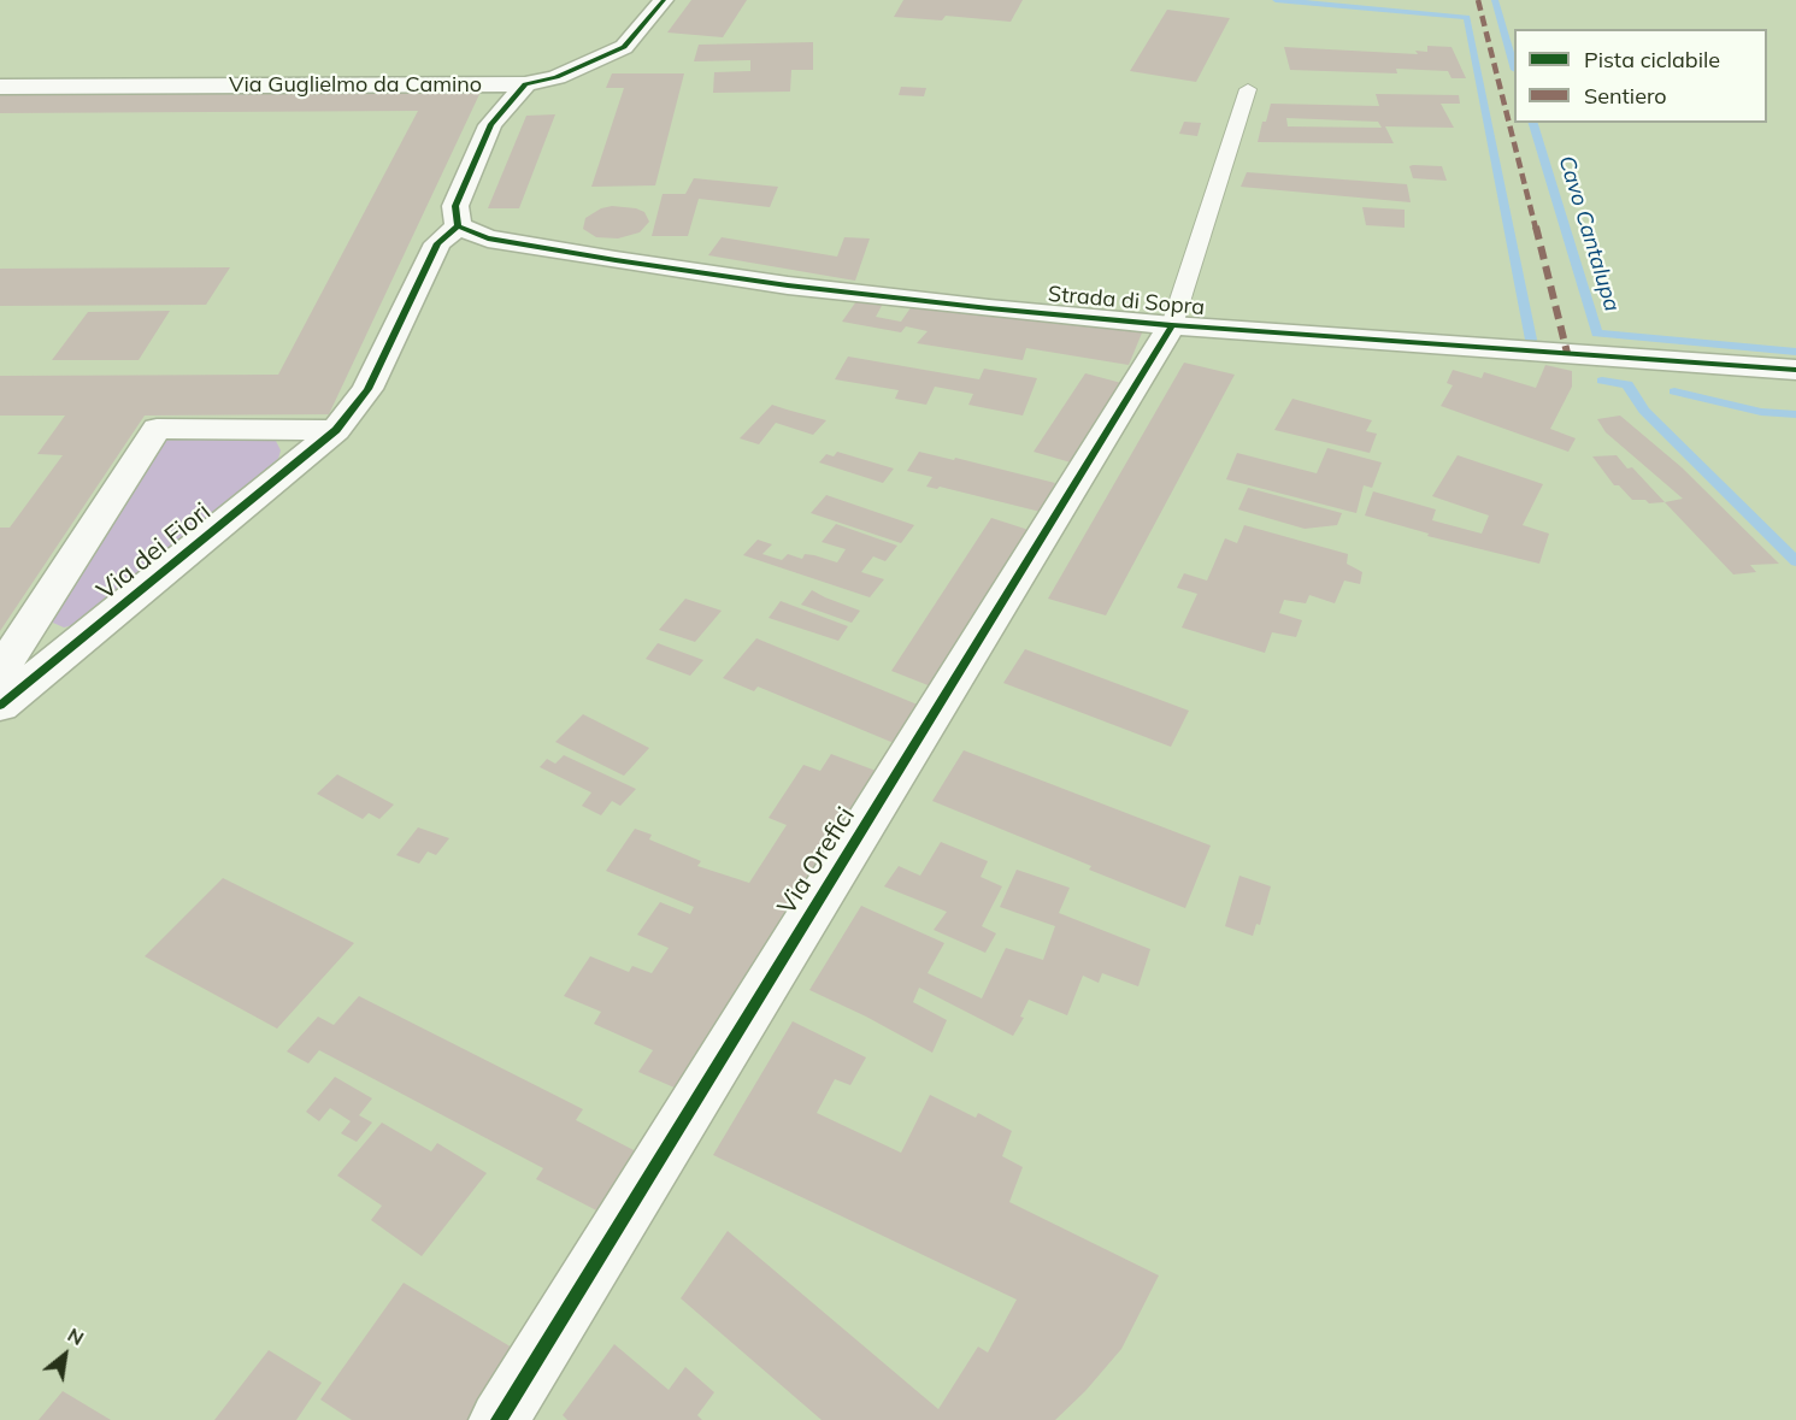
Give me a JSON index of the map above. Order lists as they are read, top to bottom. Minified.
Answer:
{"streets":{"street":["Via Guglielmo da Camino","Strada di Sopra","Via dei Fiori","Via Orefici"]},"crossings":[["Via Guglielmo da Camino","Strada di Sopra"],["Strada di Sopra","Via Orefici"]],"water":["Cavo Cantalupa"],"legend":["Pista ciclabile","Sentiero"],"north":"top right"}
